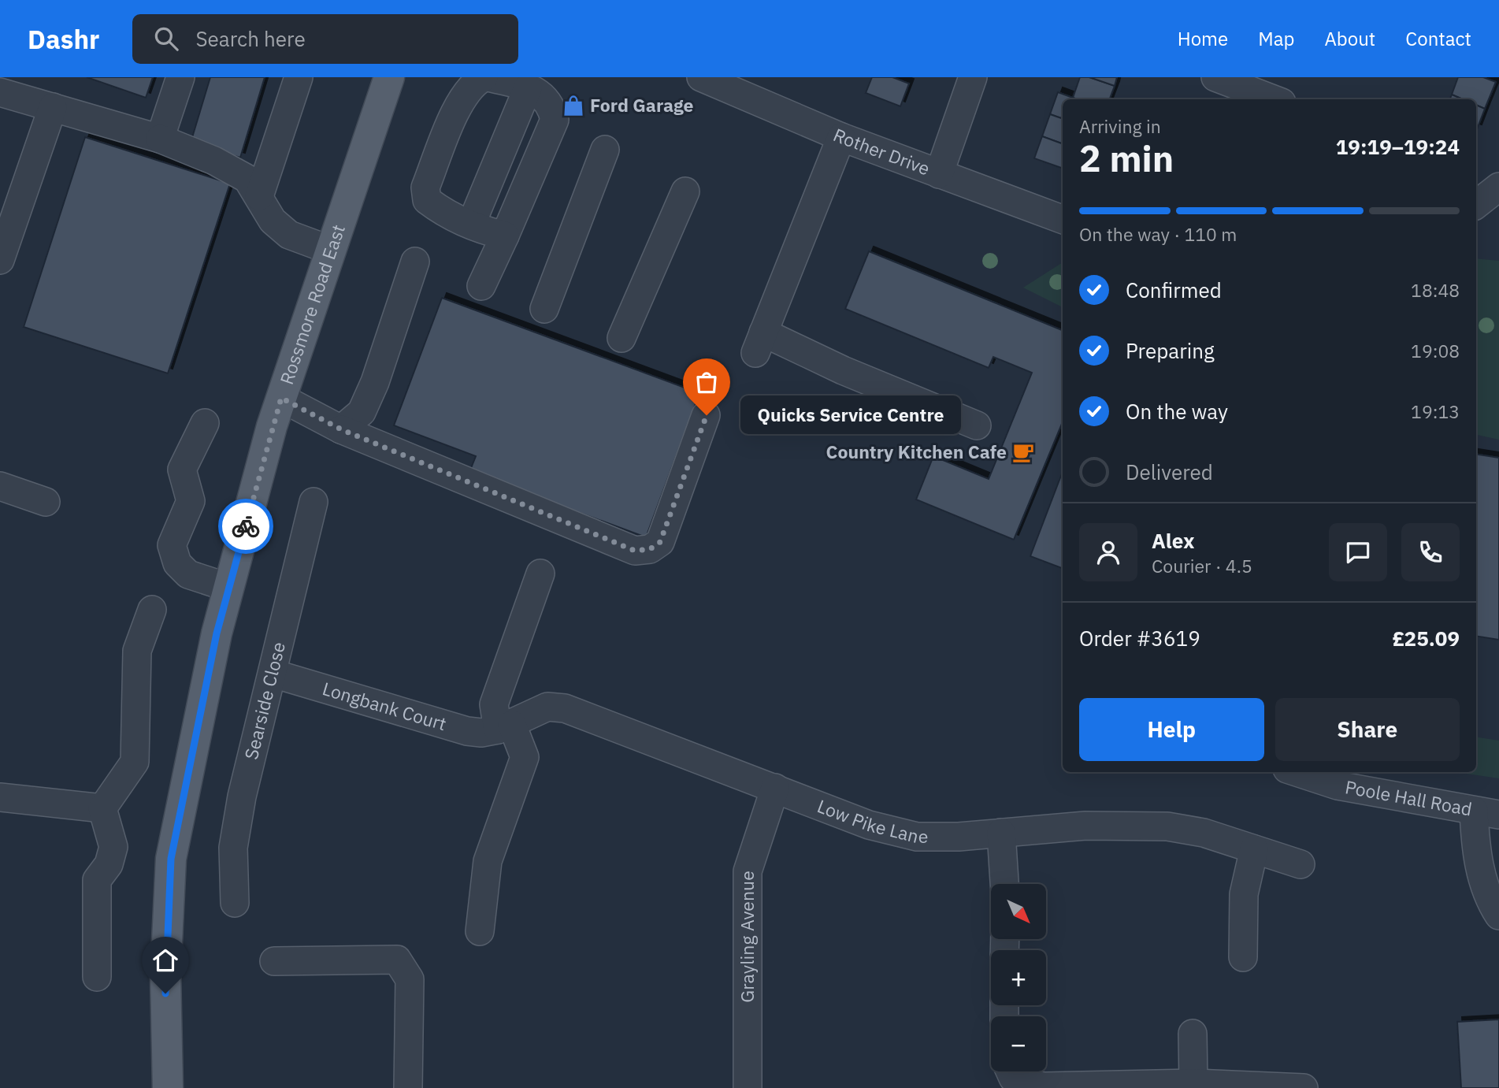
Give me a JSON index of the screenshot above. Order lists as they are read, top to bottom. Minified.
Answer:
{"streets":{"main road":["Rossmore Road East"],"street":["Rother Drive","Searside Close","Longbank Court","Poole Hall Road","Low Pike Lane","Grayling Avenue"]},"crossings":[["Searside Close","Longbank Court"],["Longbank Court","Low Pike Lane"],["Low Pike Lane","Grayling Avenue"]],"places":{"shop":["Ford Garage"],"other":["Quicks Service Centre"],"cafe":["Country Kitchen Cafe"]},"north":"bottom right","page":{"header":"Dashr","search":"Search here","nav":["Home","Map","About","Contact"],"heading":["2 min","Arriving in","19:19–19:24"],"panel":["Alex","Courier · 4.5","Order #3619","£25.09"],"bar":"On the way · 110 m","list":[["Confirmed","18:48"],["Preparing","19:08"],["On the way","19:13"],"Delivered"],"bubble":"Quicks Service Centre","buttons":["Help","Share"],"map_buttons":["+","−"]}}
